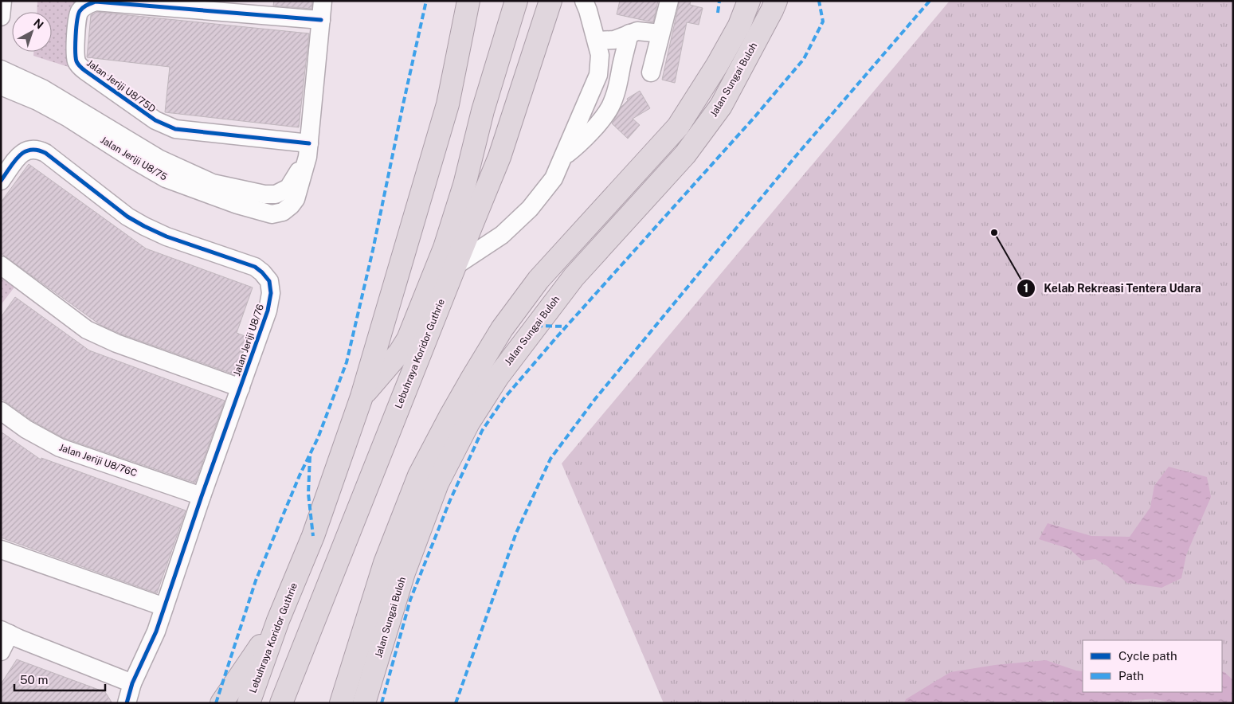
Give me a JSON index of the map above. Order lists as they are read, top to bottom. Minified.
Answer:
{"streets":{"highway":["Jalan Sungai Buloh","Lebuhraya Koridor Guthrie"],"street":["Jalan Jeriji U8/75D","Jalan Jeriji U8/75","Jalan Jeriji U8/76","Jalan Jeriji U8/76C"]},"crossings":[["Jalan Jeriji U8/75D","Jalan Jeriji U8/75"],["Jalan Jeriji U8/76","Jalan Jeriji U8/76C"]],"places":["Kelab Rekreasi Tentera Udara"],"legend":["Cycle path","Path"],"scale_bar":"50 m","north":"top right"}
